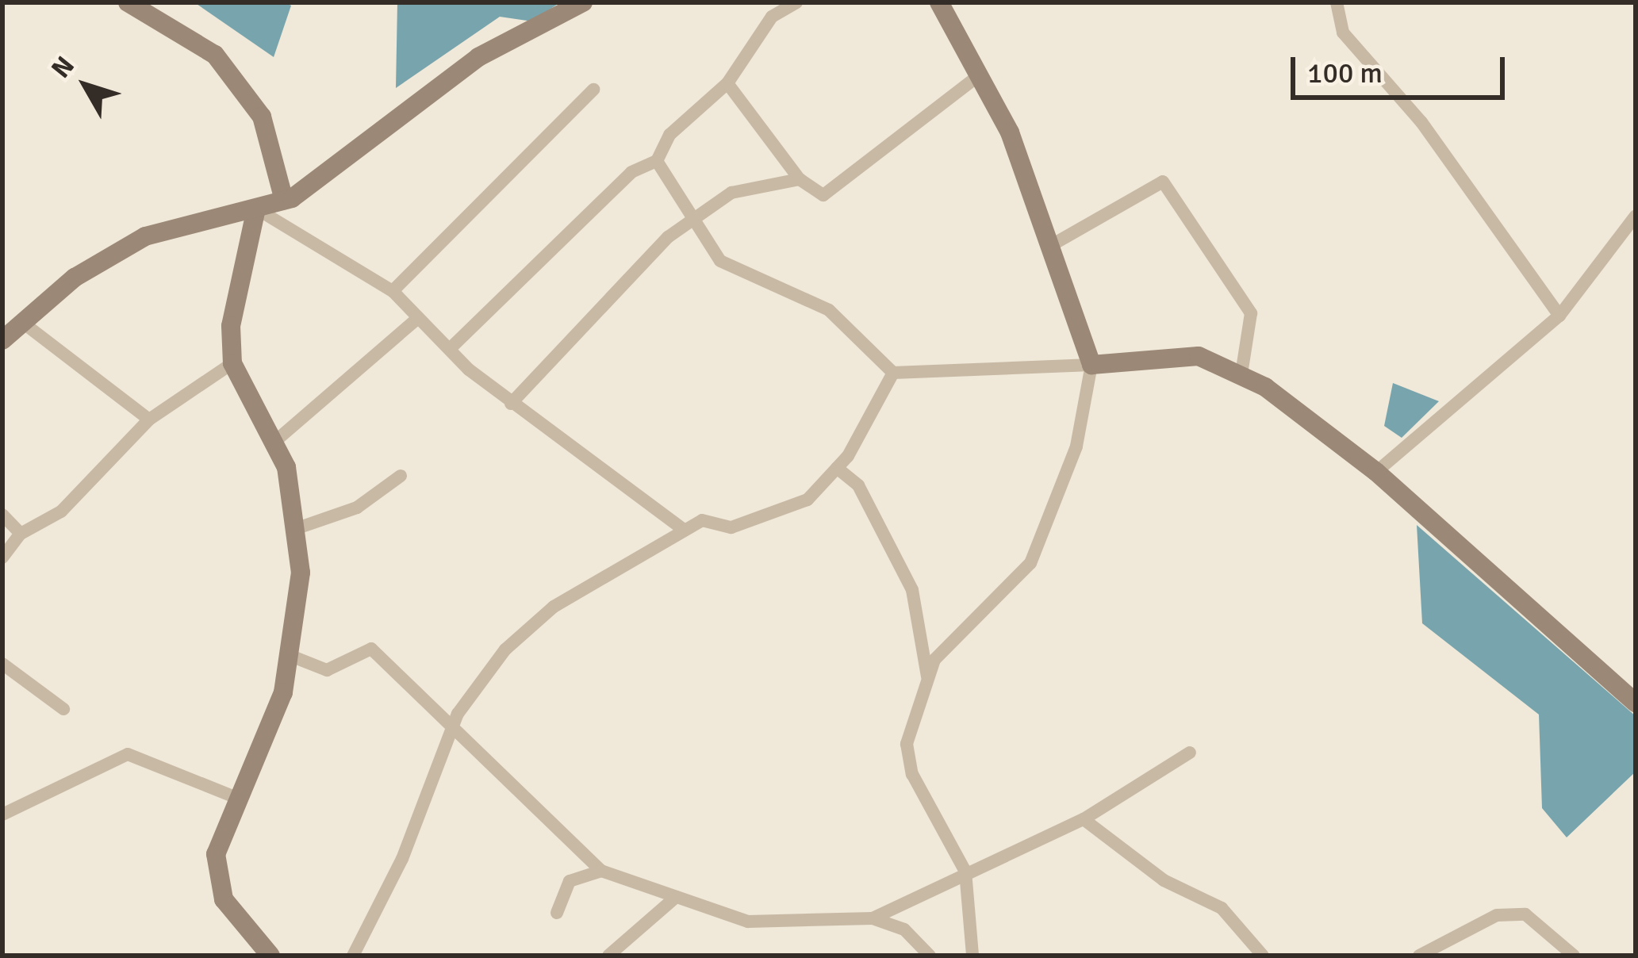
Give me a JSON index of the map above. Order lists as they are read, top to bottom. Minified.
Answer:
{"scale_bar":"100 m","north":"top left"}
